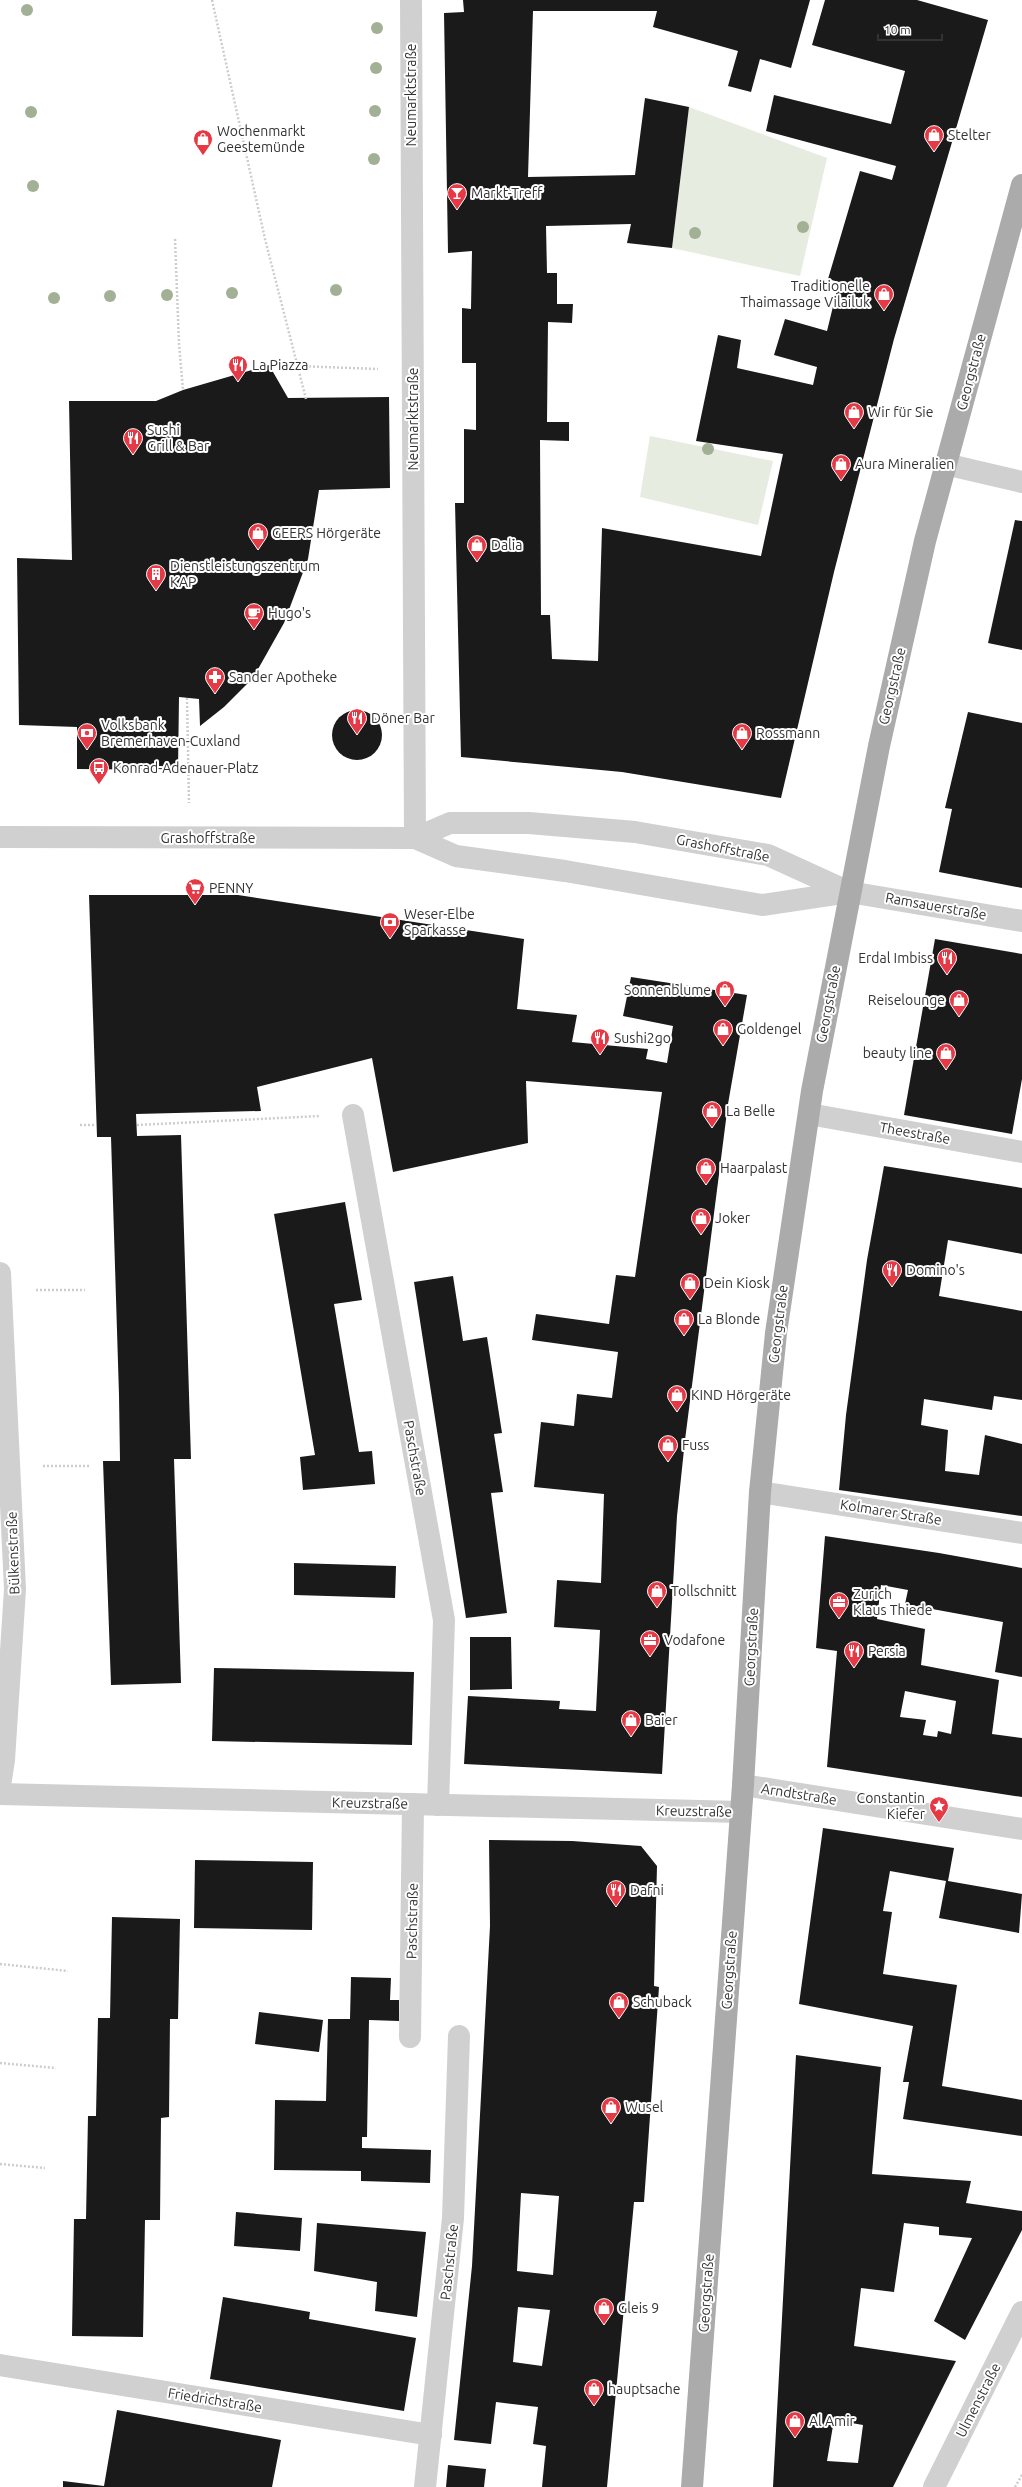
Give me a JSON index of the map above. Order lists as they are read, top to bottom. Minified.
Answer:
{"streets":{"main road":["Georgstraße"],"street":["Neumarktstraße","Grashoffstraße","Ramsauerstraße","Theestraße","Paschstraße","Kolmarer Straße","Bülkenstraße","Arndtstraße","Kreuzstraße","Friedrichstraße","Ulmenstraße"]},"crossings":[["Neumarktstraße","Grashoffstraße"],["Georgstraße","Grashoffstraße"],["Georgstraße","Ramsauerstraße"],["Georgstraße","Theestraße"],["Georgstraße","Kolmarer Straße"],["Georgstraße","Arndtstraße"],["Georgstraße","Kreuzstraße"],["Grashoffstraße","Ramsauerstraße"],["Paschstraße","Kreuzstraße"],["Paschstraße","Friedrichstraße"]],"places":{"shop":["Stelter","Wochenmarkt Geestemünde","Traditionelle Thaimassage Vilailuk","Wir für Sie","Aura Mineralien","GEERS Hörgeräte","Dalia","Rossmann","Sonnenblume","Reiselounge","Goldengel","beauty line","La Belle","Haarpalast","Joker","Dein Kiosk","La Blonde","KIND Hörgeräte","Fuss","Tollschnitt","Baier","Schuback","Wusel","Gleis 9","hauptsache","Al Amir"],"bar":["Markt-Treff"],"restaurant":["La Piazza","Sushi Grill & Bar","Döner Bar","Erdal Imbiss","Sushi2go","Domino's","Persia","Dafni"],"building":["Dienstleistungszentrum KAP"],"cafe":["Hugo's"],"pharmacy":["Sander Apotheke"],"bank":["Volksbank Bremerhaven-Cuxland","Weser-Elbe Sparkasse"],"bus stop":["Konrad-Adenauer-Platz"],"supermarket":["PENNY"],"office":["Zurich Klaus Thiede","Vodafone"],"place":["Constantin Kiefer"]},"scale_bar":"10 m"}
